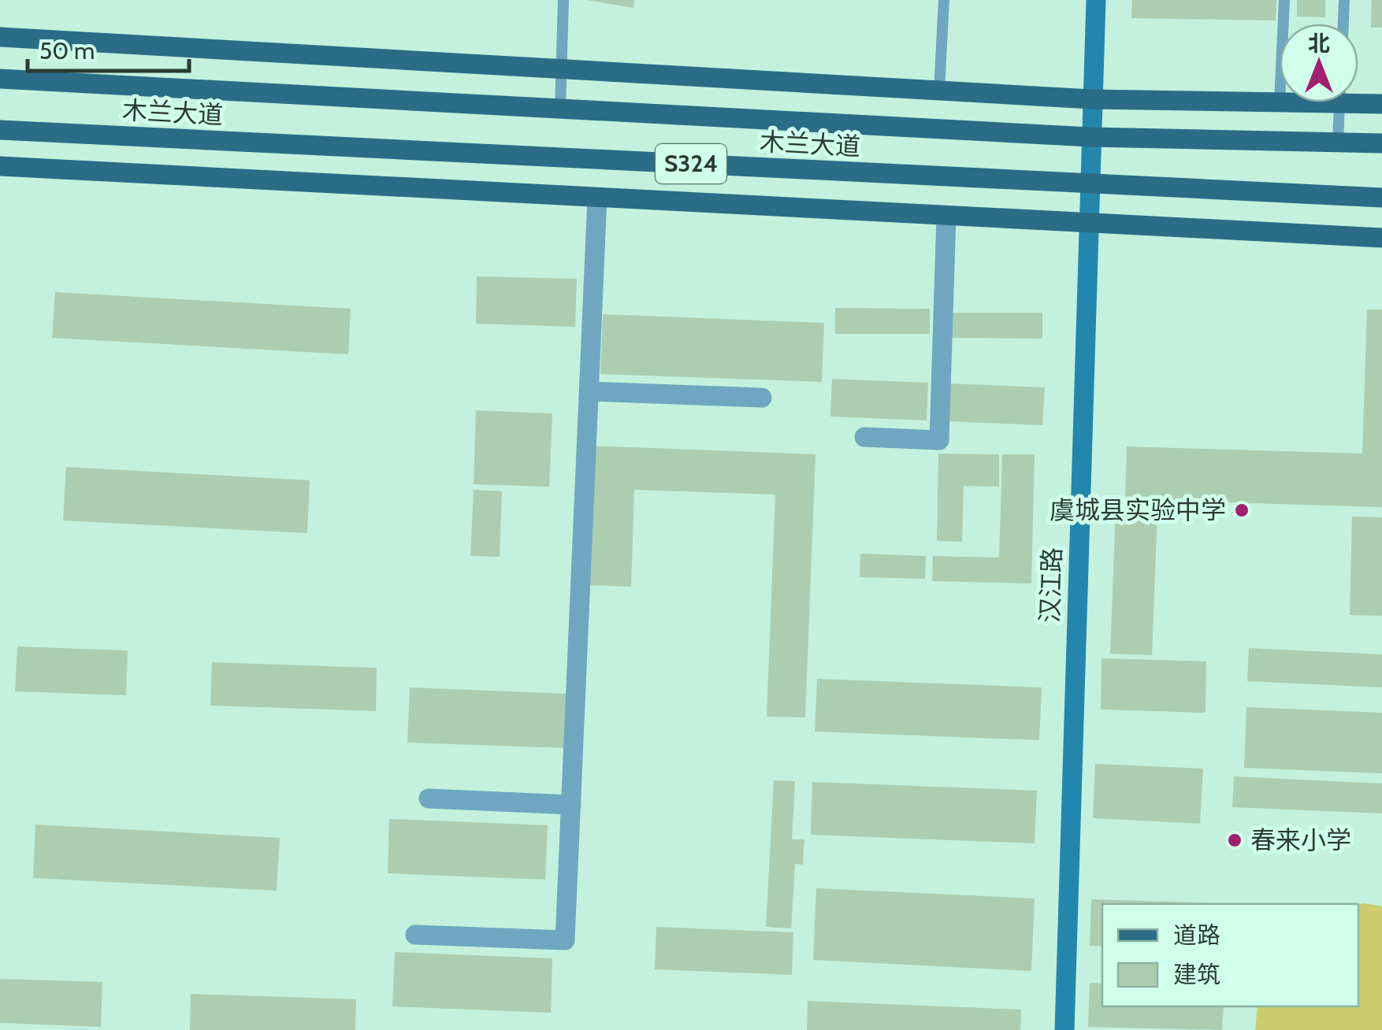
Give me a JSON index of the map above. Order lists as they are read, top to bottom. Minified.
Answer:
{"streets":{"main road":["木兰大道","S324"],"street":["汉江路"]},"crossings":[["木兰大道","汉江路"]],"places":["虞城县实验中学","春来小学"],"legend":["道路","建筑"],"scale_bar":"50 m","north":"top"}
